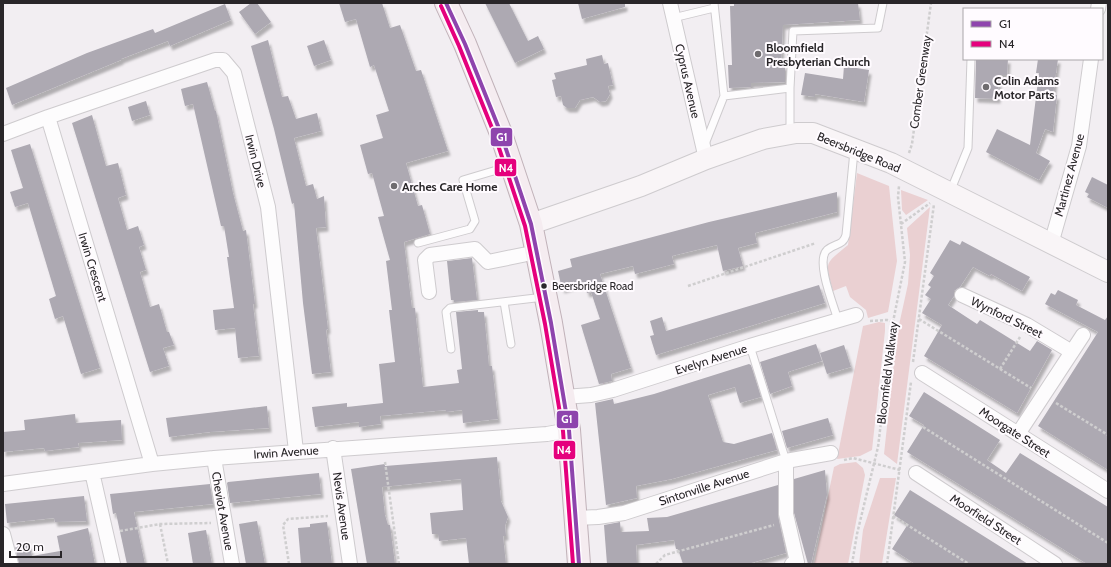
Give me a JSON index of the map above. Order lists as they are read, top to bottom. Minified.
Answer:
{"streets":{"main road":["Beersbridge Road"],"street":["Cyprus Avenue","Irwin Drive","Martinez Avenue","Irwin Crescent","Wynford Street","Evelyn Avenue","Moorgate Street","Irwin Avenue","Sintonville Avenue","Nevis Avenue","Cheviot Avenue","Moorfield Street"],"path":["Comber Greenway","Bloomfield Walkway"]},"crossings":[["Cyprus Avenue","Beersbridge Road"],["Beersbridge Road","Martinez Avenue"],["Irwin Drive","Irwin Crescent"],["Irwin Drive","Irwin Avenue"],["Irwin Crescent","Irwin Avenue"],["Irwin Avenue","Nevis Avenue"],["Irwin Avenue","Cheviot Avenue"]],"places":["Bloomfield Presbyterian Church","Colin Adams Motor Parts","Arches Care Home","Beersbridge Road"],"lines":["transit line G1","transit line N4"],"legend":["G1","N4"],"scale_bar":"20 m"}
